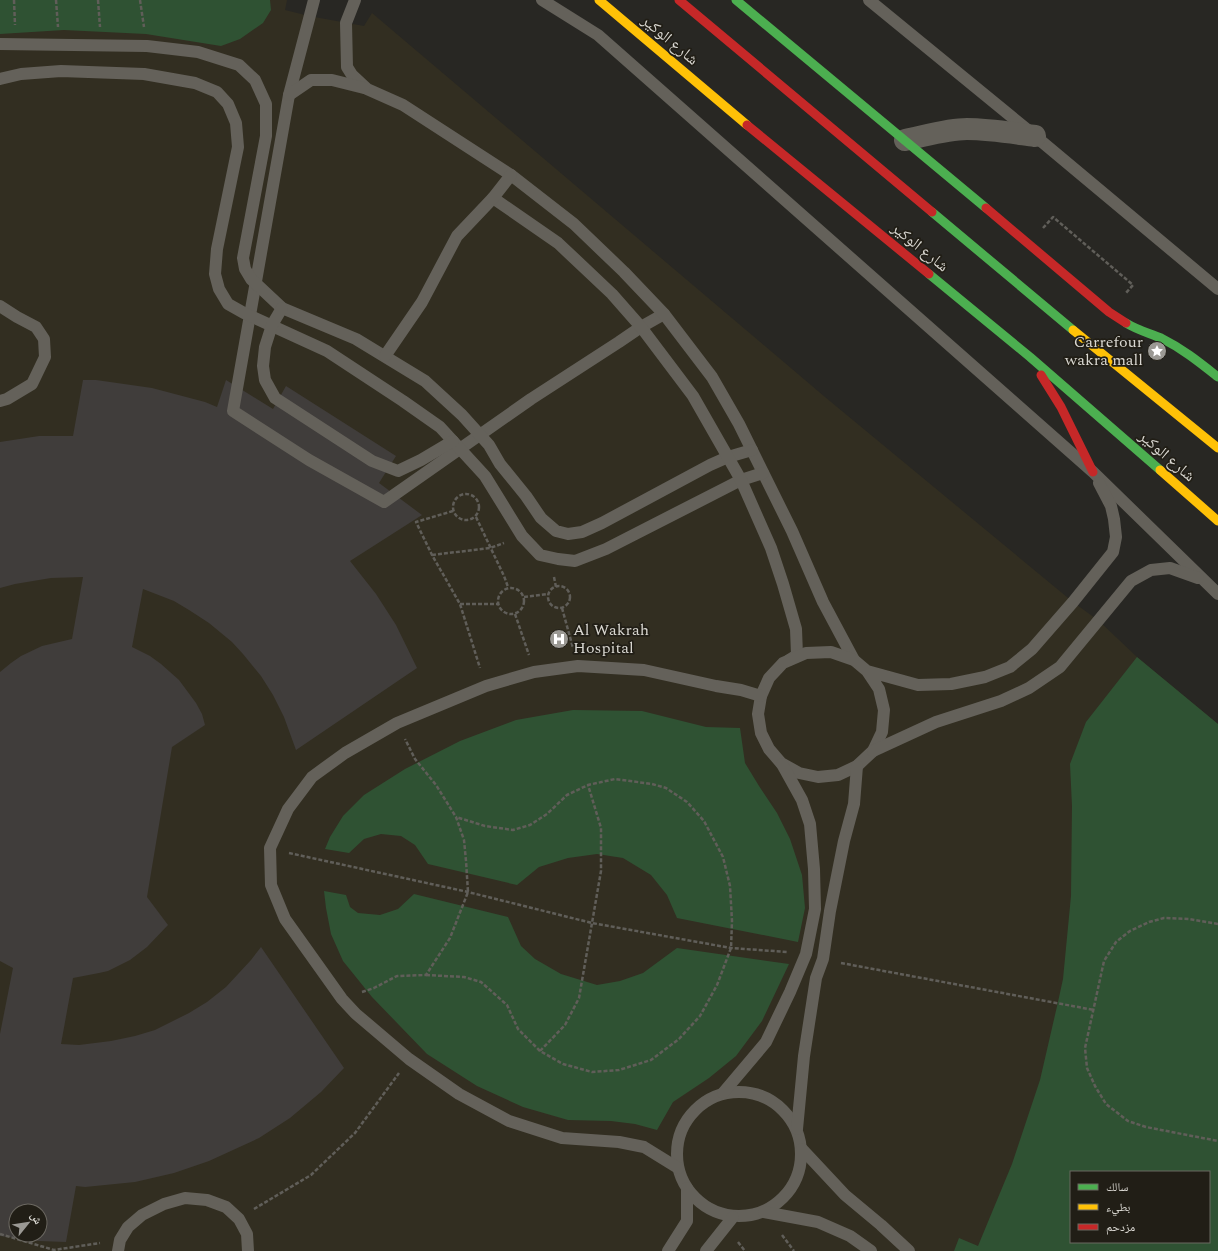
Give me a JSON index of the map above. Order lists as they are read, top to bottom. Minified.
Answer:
{"streets":{"main road":["شارع الوكير"]},"places":{"place":["Carrefour wakra mall"],"hospital":["Al Wakrah Hospital"]},"legend":["سالك","بطيء","مزدحم"],"north":"top right"}
